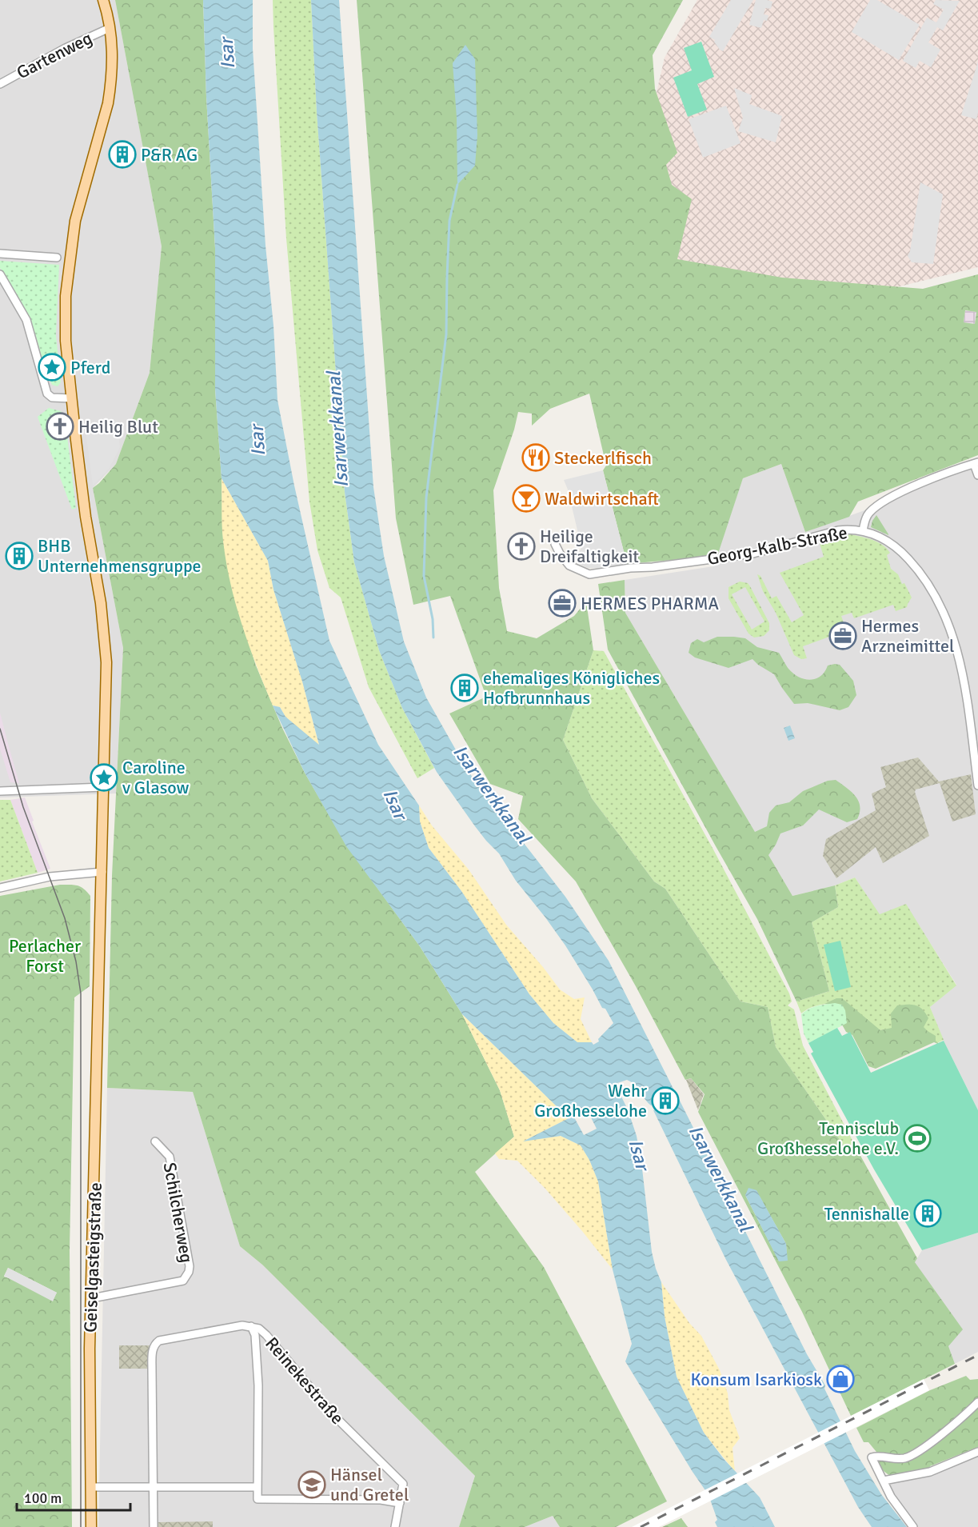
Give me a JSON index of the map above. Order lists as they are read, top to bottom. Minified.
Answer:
{"streets":{"main road":["Geiselgasteigstraße"],"street":["Gartenweg","Georg-Kalb-Straße","Schilcherweg","Reinekestraße"]},"crossings":[["Gartenweg","Geiselgasteigstraße"],["Schilcherweg","Geiselgasteigstraße"]],"water":["Isar","Isarwerkkanal"],"parks":["Perlacher Forst"],"places":{"building":["P&R AG","BHB Unternehmensgruppe","ehemaliges Königliches Hofbrunnhaus","Wehr Großhesselohe","Tennishalle"],"place":["Pferd","Caroline v Glasow"],"church":["Heilig Blut","Heilige Dreifaltigkeit"],"restaurant":["Steckerlfisch"],"bar":["Waldwirtschaft"],"office":["HERMES PHARMA","Hermes Arzneimittel"],"sports":["Tennisclub Großhesselohe e.V."],"shop":["Konsum Isarkiosk"],"school or university":["Hänsel und Gretel"]},"scale_bar":"100 m"}
